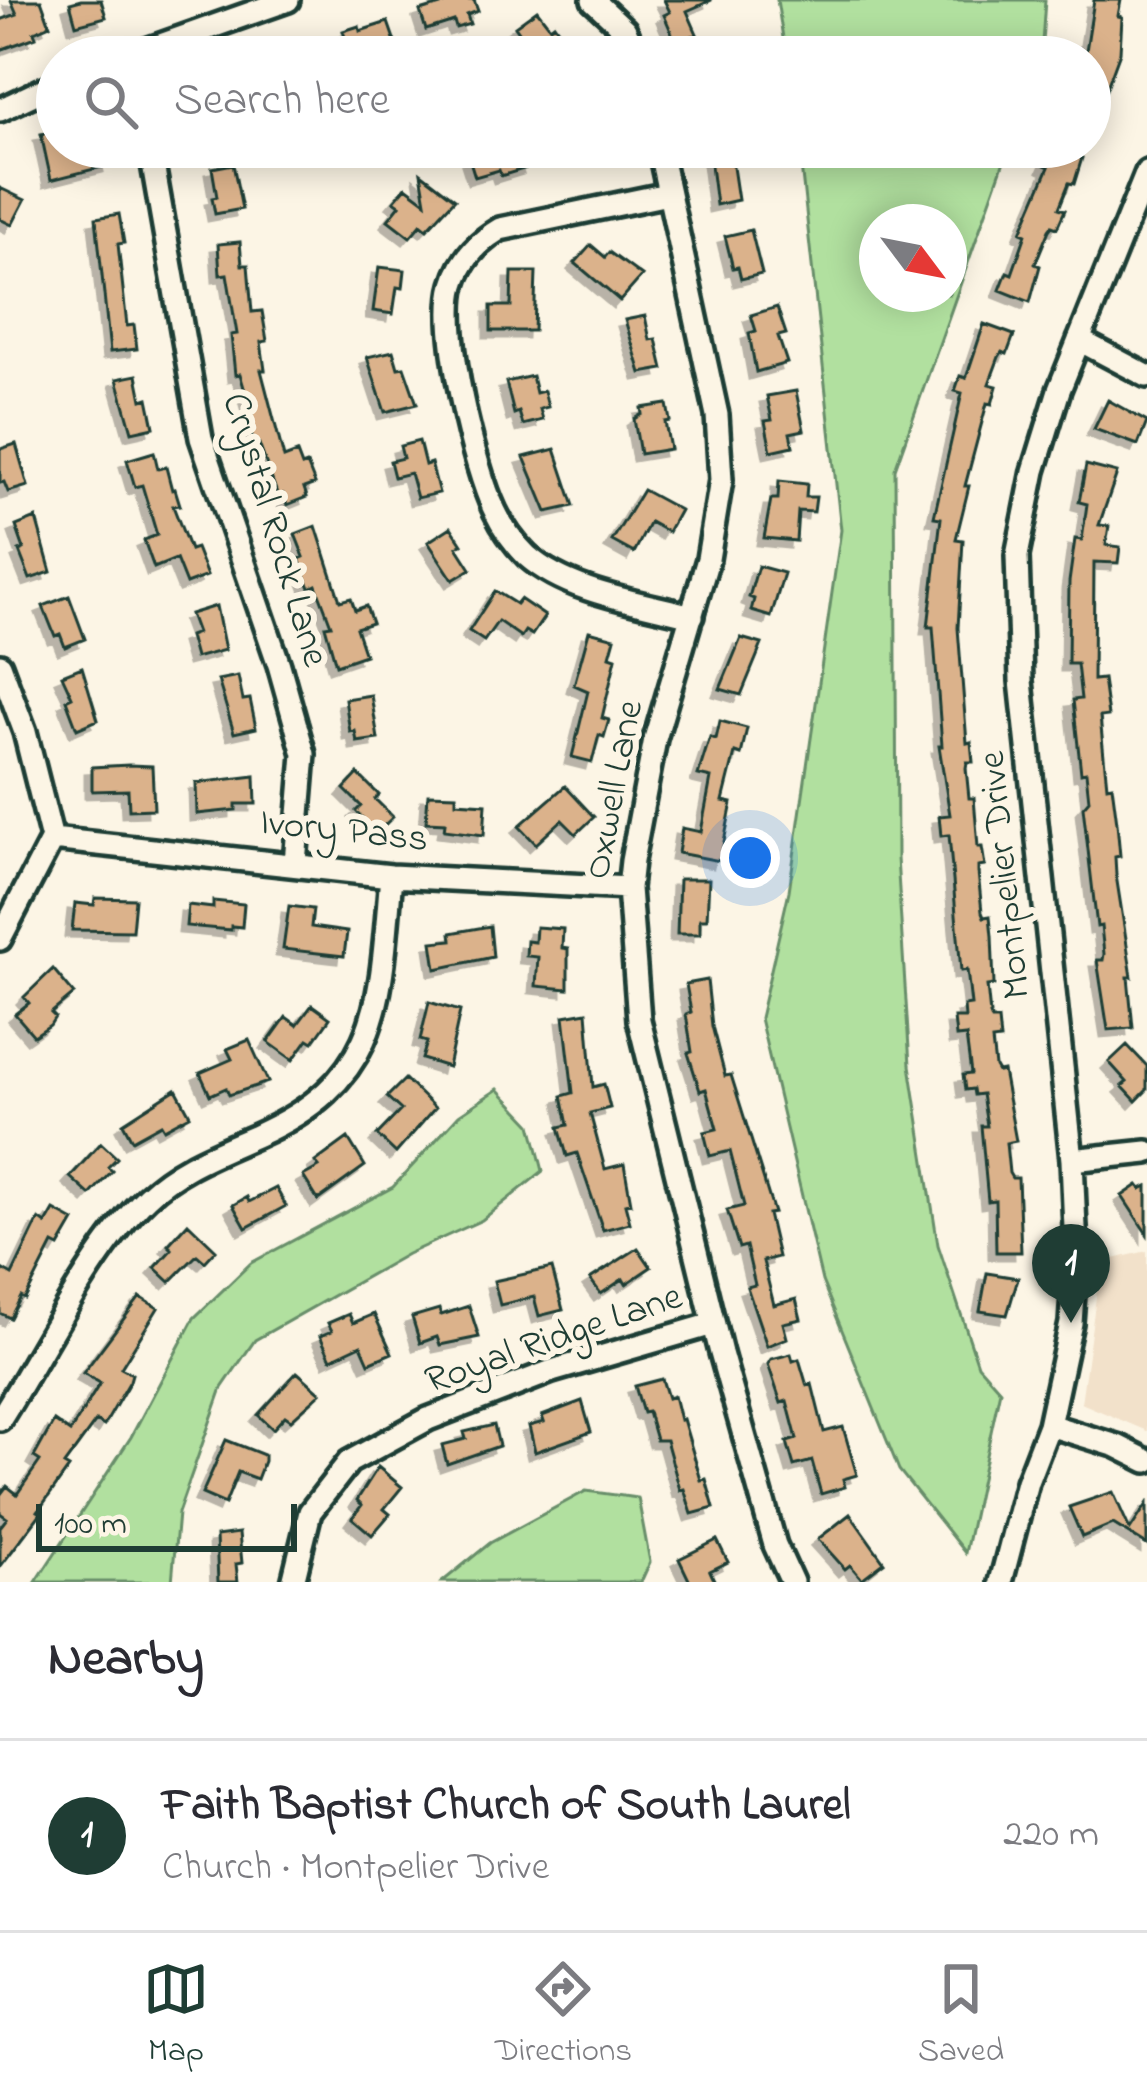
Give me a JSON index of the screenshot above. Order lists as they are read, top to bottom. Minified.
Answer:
{"streets":{"street":["Crystal Rock Lane","Oxwell Lane","Ivory Pass","Montpelier Drive","Royal Ridge Lane"]},"crossings":[["Crystal Rock Lane","Ivory Pass"],["Oxwell Lane","Ivory Pass"],["Oxwell Lane","Royal Ridge Lane"]],"scale_bar":"100 m","north":"bottom right","page":{"search":"Search here","pins":"1","scale":"100 m","heading":"Nearby","list":[{"mark":"1","name":"Faith Baptist Church of South Laurel","note":"Church · Montpelier Drive","value":"220 m"}],"nav":["Map","Directions","Saved"]}}
